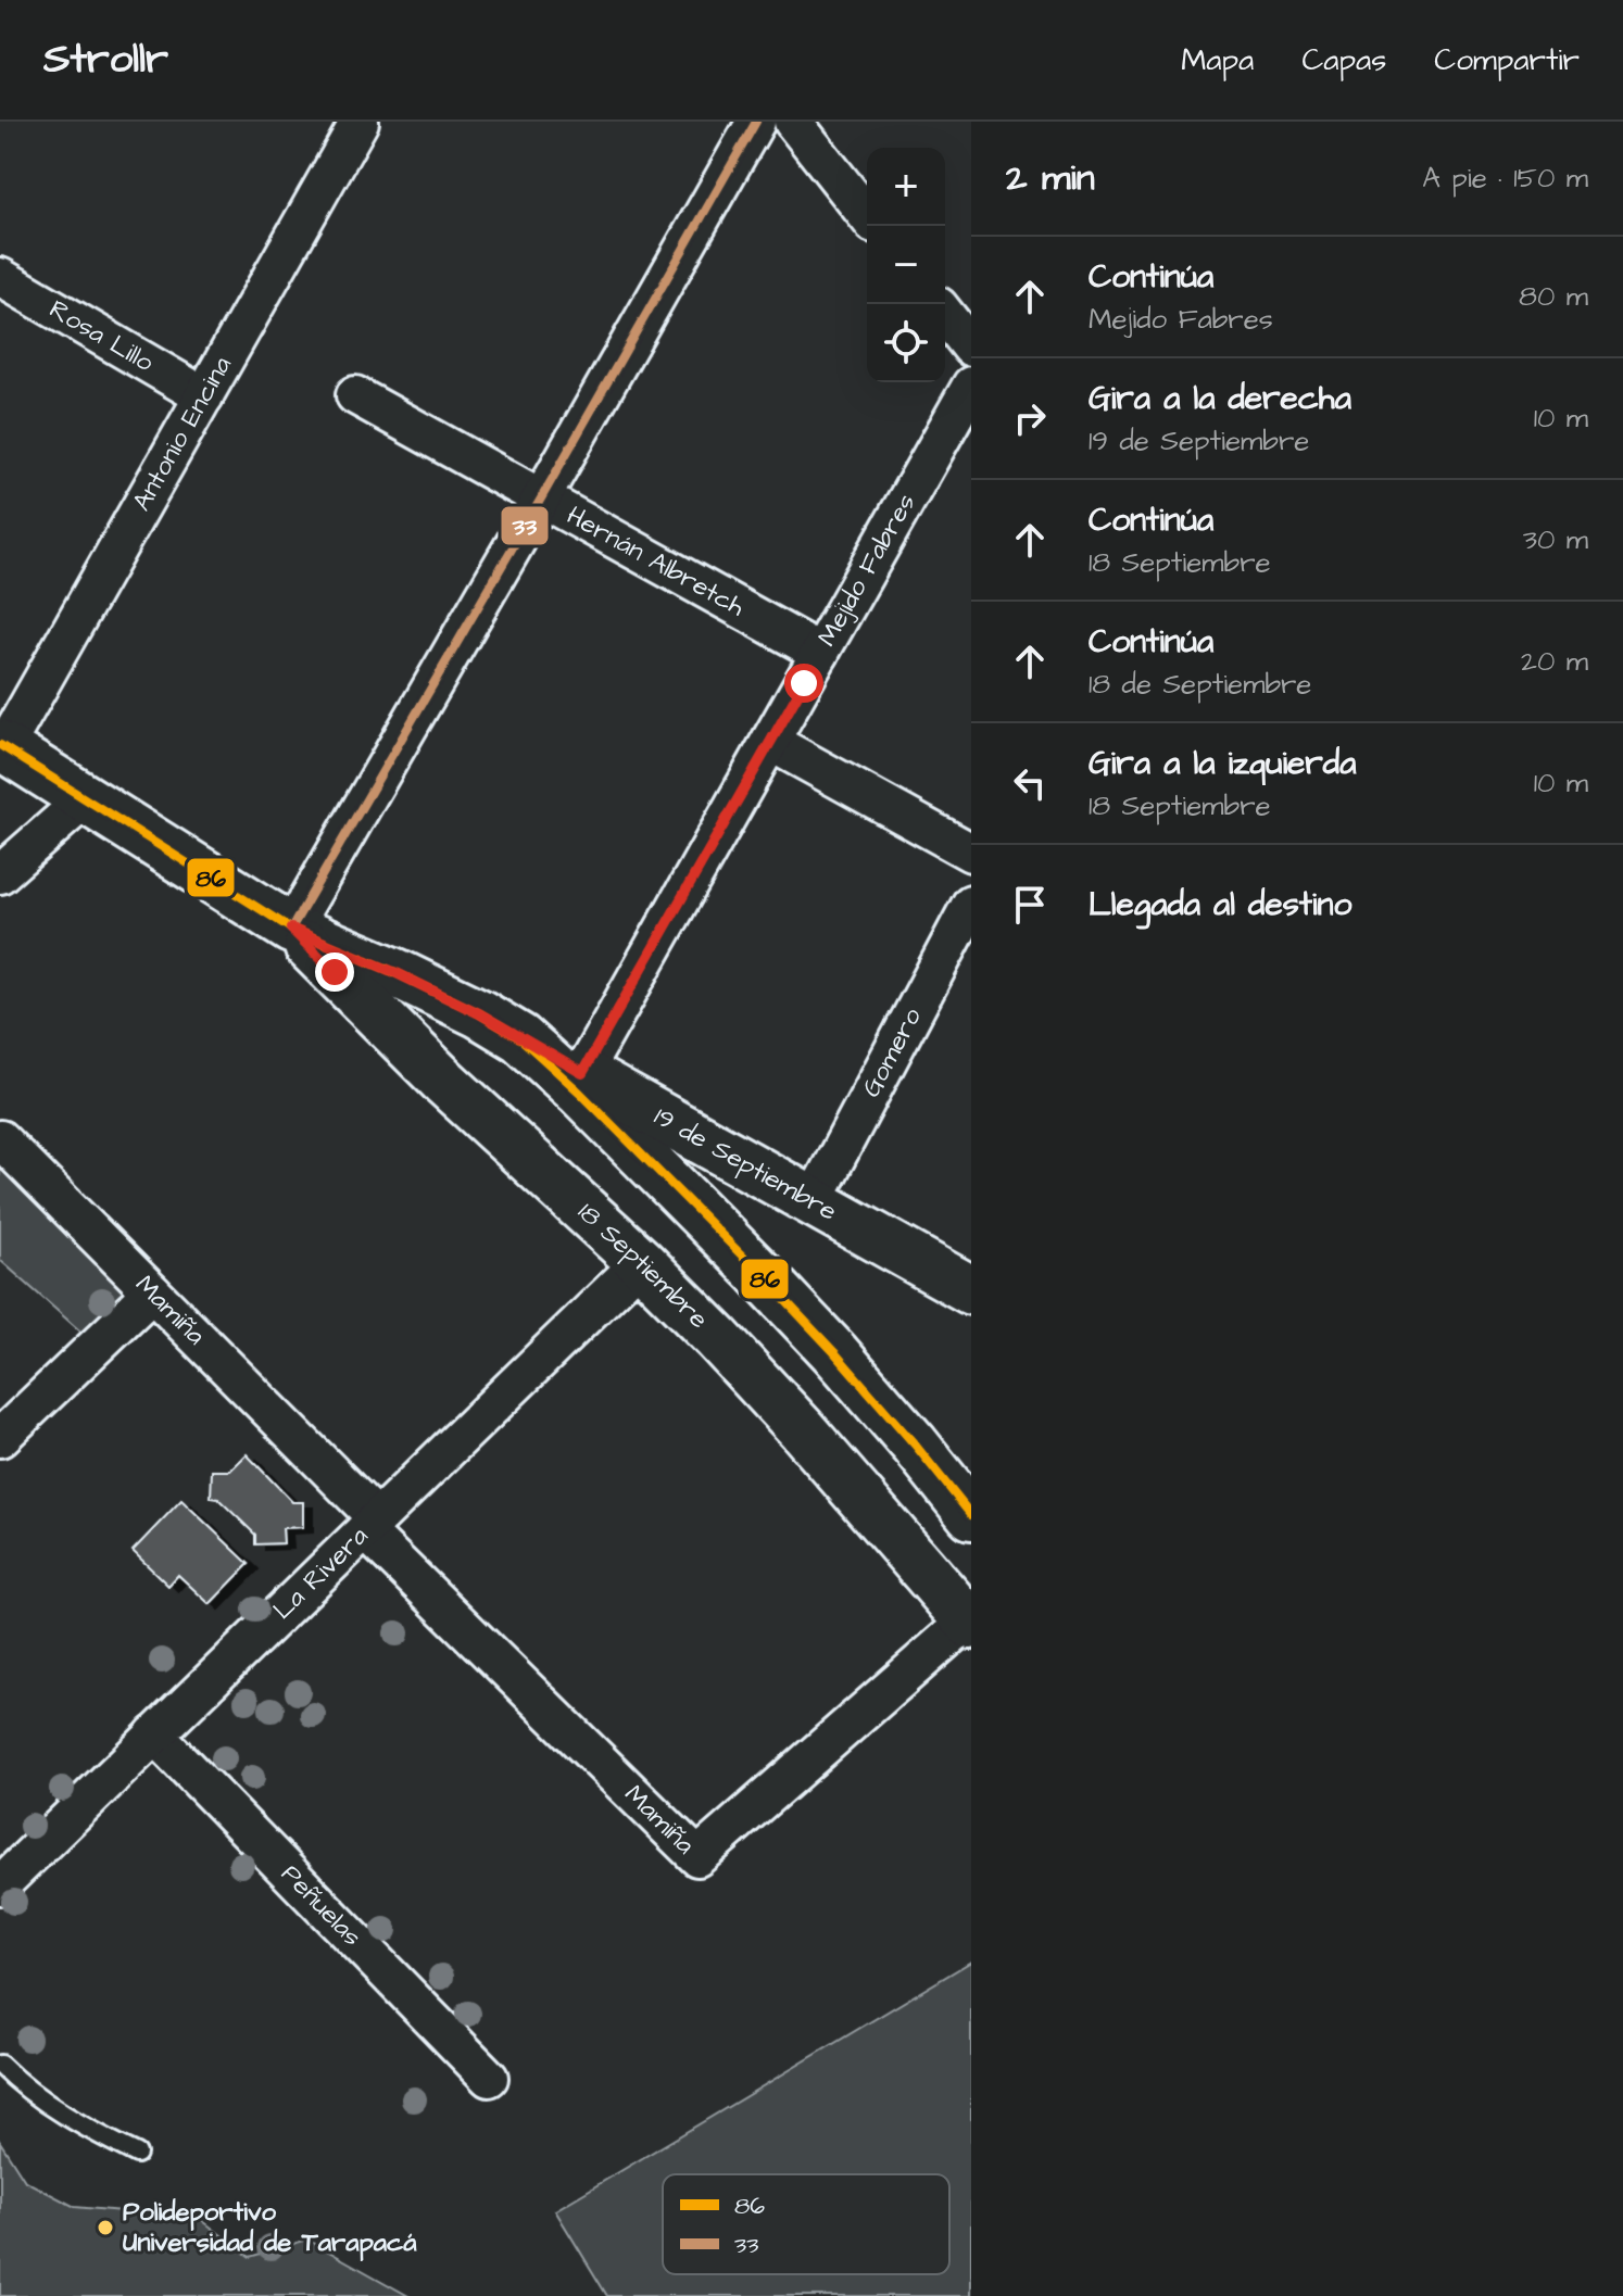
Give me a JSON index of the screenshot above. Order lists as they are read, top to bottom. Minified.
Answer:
{"streets":{"main road":["19 de Septiembre","18 Septiembre"],"street":["Rosa Lillo","Antonio Encina","Hernán Albretch","Mejido Fabres","Gomero","Mamiña","La Rivera","Peñuelas"]},"crossings":[["Rosa Lillo","Antonio Encina"],["Hernán Albretch","Mejido Fabres"],["Mejido Fabres","19 de Septiembre"],["Gomero","19 de Septiembre"],["18 Septiembre","Mamiña"],["18 Septiembre","La Rivera"],["Mamiña","La Rivera"],["La Rivera","Peñuelas"]],"places":["Polideportivo Universidad de Tarapacá"],"lines":["transit line 33","transit line 86"],"legend":["86","33"],"page":{"header":"Strollr","nav":["Mapa","Capas","Compartir"],"heading":["2 min","A pie · 150 m"],"map_buttons":["+","−"],"list":[["Continúa","Mejido Fabres","80 m"],["Gira a la derecha","19 de Septiembre","10 m"],["Continúa","18 Septiembre","30 m"],["Continúa","18 de Septiembre","20 m"],["Gira a la izquierda","18 Septiembre","10 m"],"Llegada al destino"]}}
